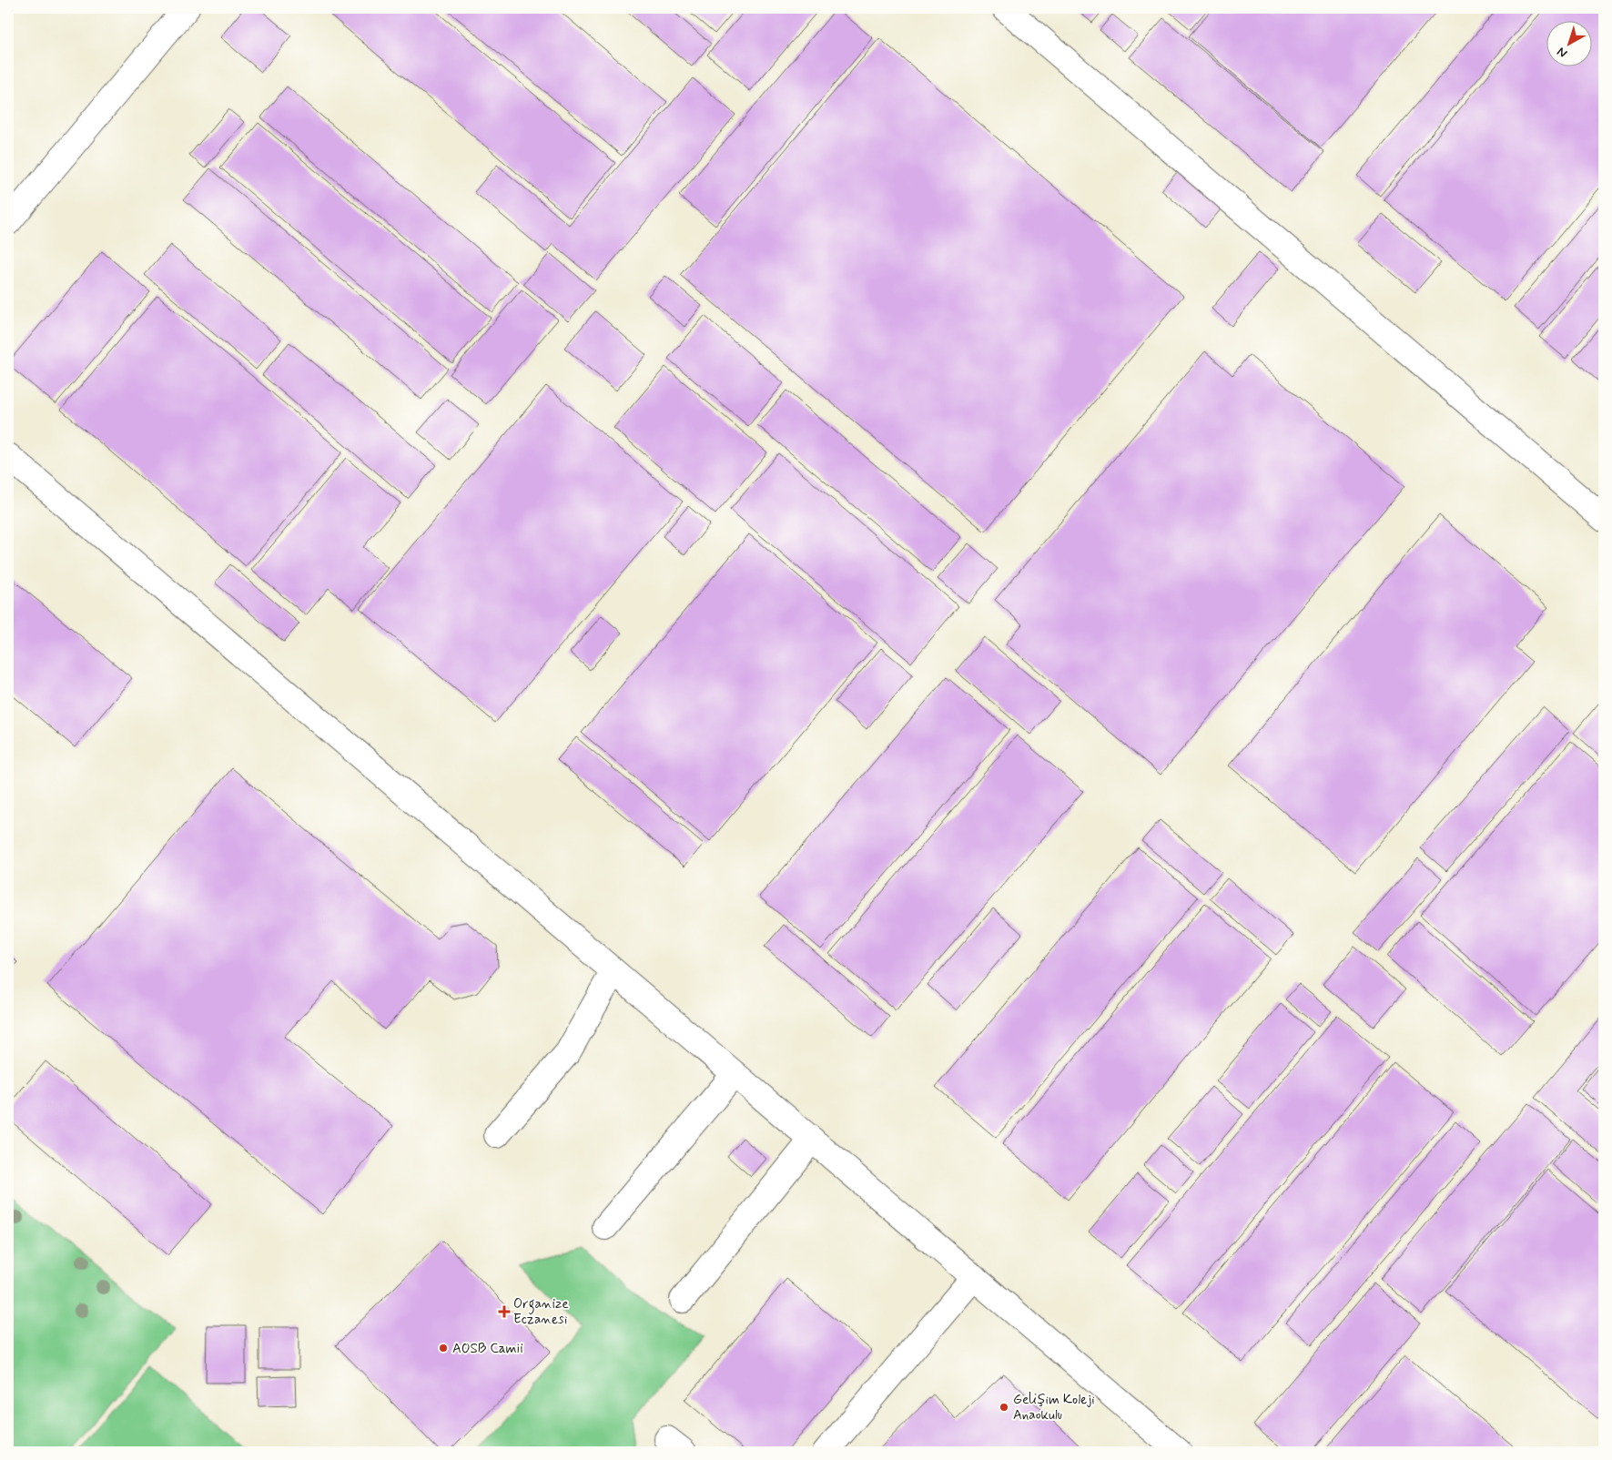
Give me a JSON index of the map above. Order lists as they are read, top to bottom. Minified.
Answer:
{"places":{"health":["Organize Eczanesi"],"other":["AOSB Camii","Gelişim Koleji Anaokulu"]},"north":"bottom left"}
